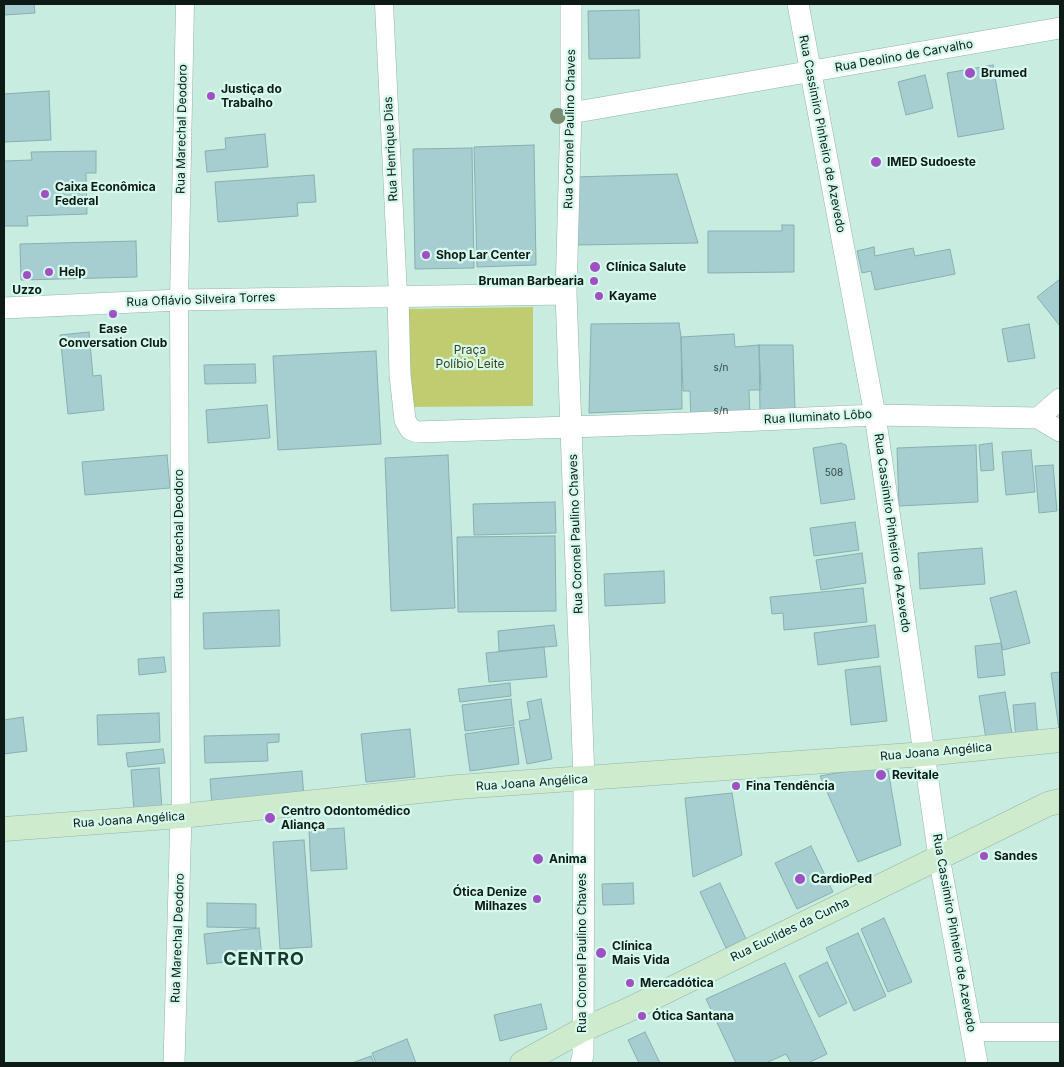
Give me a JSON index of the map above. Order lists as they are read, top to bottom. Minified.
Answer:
{"streets":{"main road":["Rua Joana Angélica","Rua Euclides da Cunha"],"street":["Rua Deolino de Carvalho","Rua Marechal Deodoro","Rua Coronel Paulino Chaves","Rua Cassimiro Pinheiro de Azevedo","Rua Henrique Dias","Rua Oflávio Silveira Torres","Rua Iluminato Lôbo"]},"crossings":[["Rua Deolino de Carvalho","Rua Coronel Paulino Chaves"],["Rua Deolino de Carvalho","Rua Cassimiro Pinheiro de Azevedo"],["Rua Marechal Deodoro","Rua Oflávio Silveira Torres"],["Rua Marechal Deodoro","Rua Joana Angélica"],["Rua Coronel Paulino Chaves","Rua Iluminato Lôbo"],["Rua Coronel Paulino Chaves","Rua Joana Angélica"],["Rua Coronel Paulino Chaves","Rua Euclides da Cunha"],["Rua Cassimiro Pinheiro de Azevedo","Rua Iluminato Lôbo"],["Rua Cassimiro Pinheiro de Azevedo","Rua Joana Angélica"],["Rua Cassimiro Pinheiro de Azevedo","Rua Euclides da Cunha"],["Rua Henrique Dias","Rua Oflávio Silveira Torres"]],"districts":["CENTRO"],"parks":["Praça Políbio Leite"],"places":["Brumed","Justiça do Trabalho","IMED Sudoeste","Caixa Econômica Federal","Shop Lar Center","Clínica Salute","Help","Uzzo","Bruman Barbearia","Kayame","Ease Conversation Club","Revitale","Fina Tendência","Centro Odontomédico Aliança","Sandes","Anima","CardioPed","Ótica Denize Milhazes","Clínica Mais Vida","Mercadótica","Ótica Santana"],"house_numbers":["s/n","s/n","508"]}
